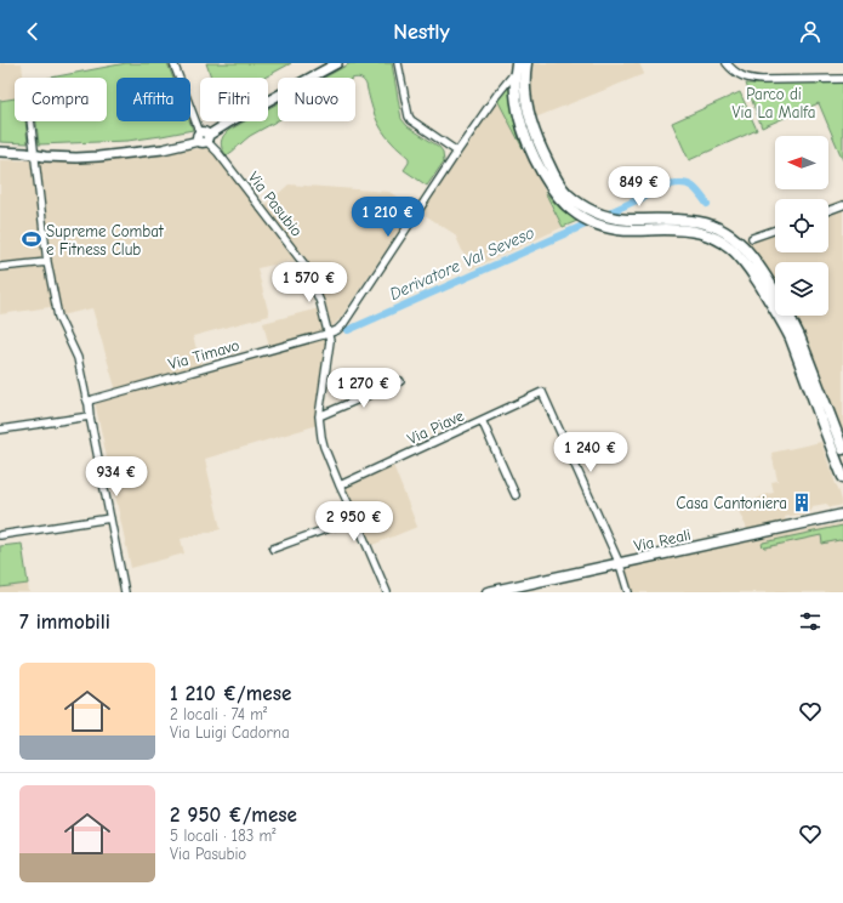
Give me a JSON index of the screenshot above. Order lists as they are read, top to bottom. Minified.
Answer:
{"streets":{"main road":["Via Reali"],"street":["Via Pasubio","Via Timavo","Via Piave"]},"crossings":[["Via Pasubio","Via Timavo"],["Via Pasubio","Via Piave"],["Via Piave","Via Reali"]],"water":["Derivatore Val Seveso"],"parks":["Parco di Via La Malfa"],"places":{"sports":["Supreme Combat e Fitness Club"],"building":["Casa Cantoniera"]},"north":"left","page":{"header":"Nestly","chip":["Compra","Affitta","Filtri","Nuovo"],"price":["849 €","1 210 €","1 570 €","1 270 €","1 240 €","934 €","2 950 €"],"heading":"7 immobili","list":[{"name":"1 210 €/mese","note":"2 locali · 74 m² · Via Luigi Cadorna"},{"name":"2 950 €/mese","note":"5 locali · 183 m² · Via Pasubio"}]}}
